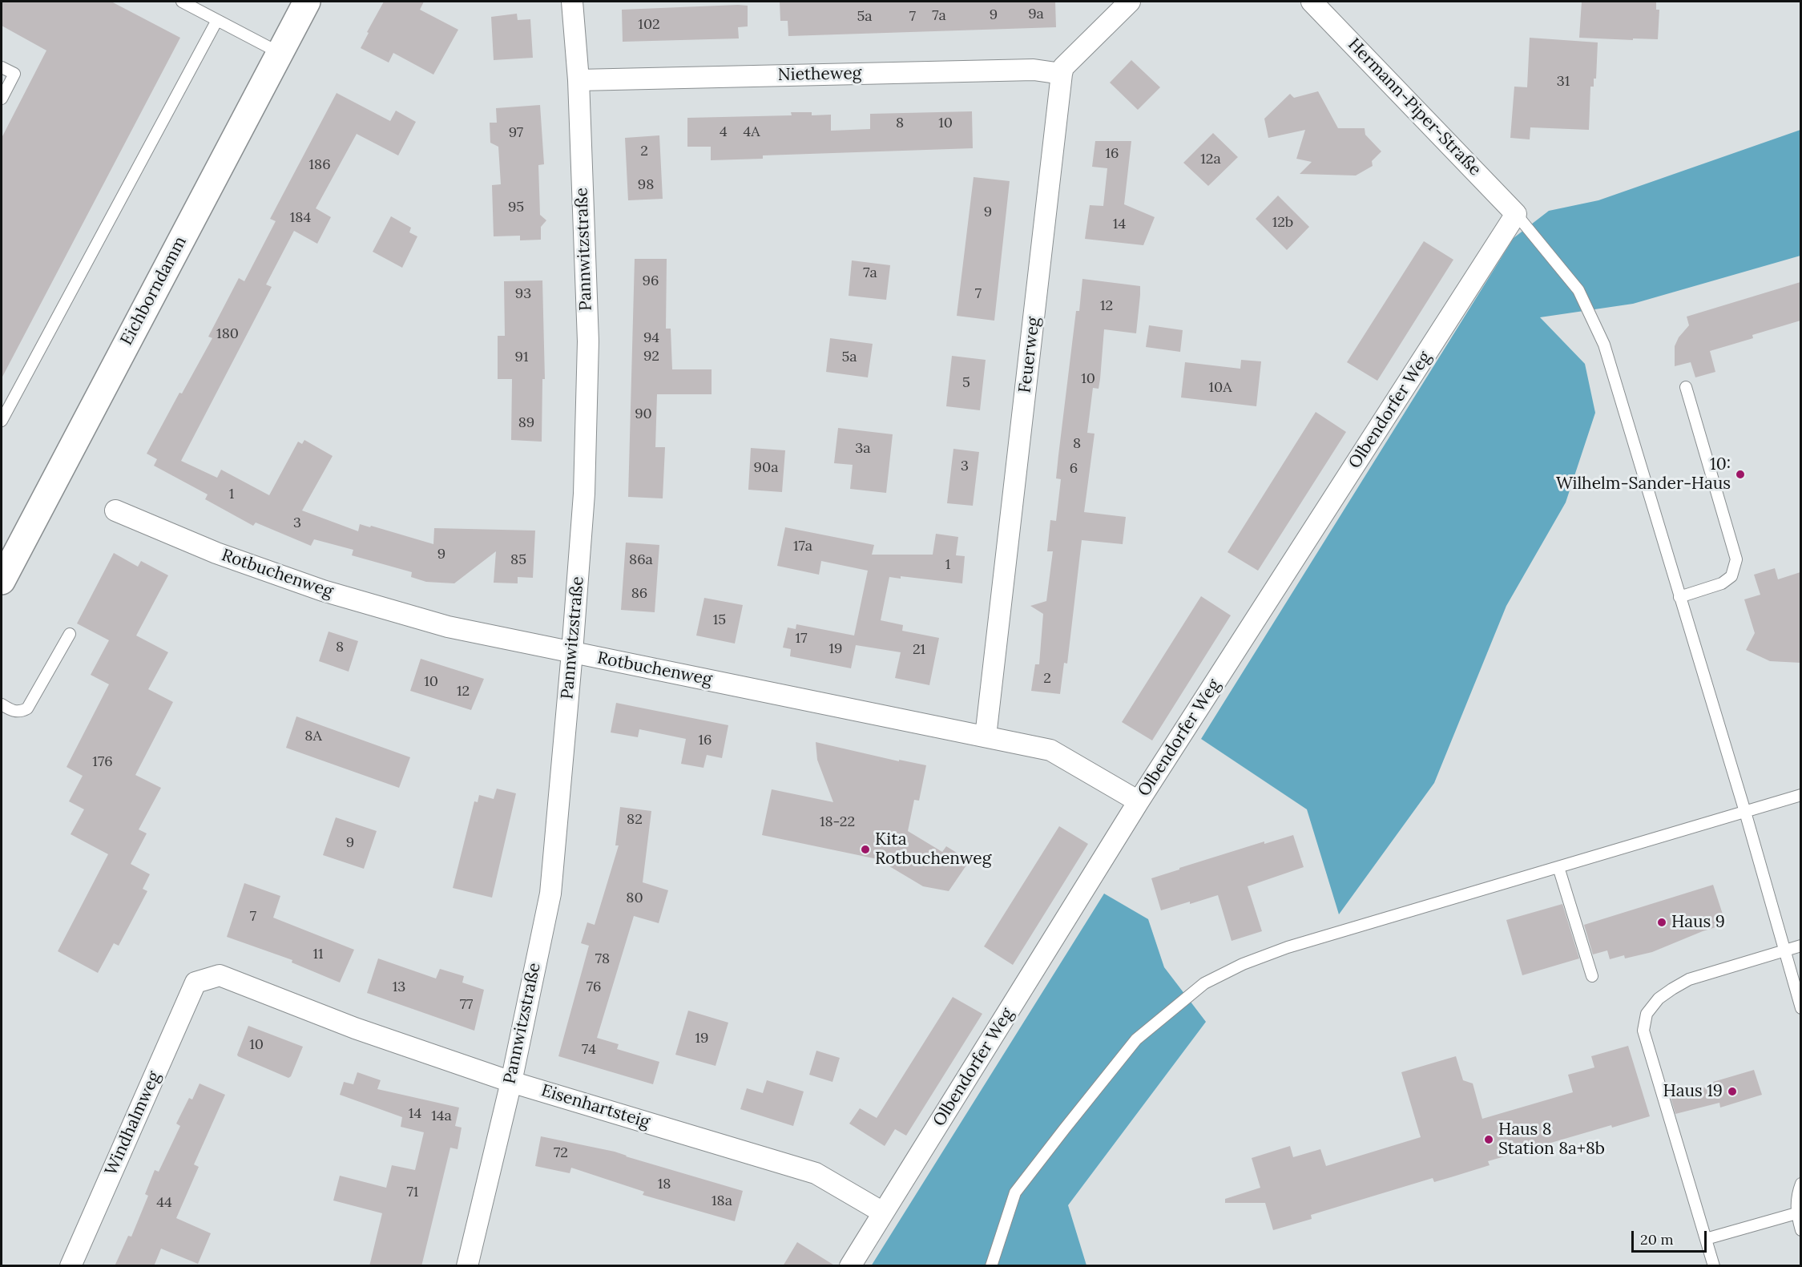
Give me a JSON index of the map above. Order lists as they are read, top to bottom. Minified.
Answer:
{"streets":{"main road":["Eichborndamm"],"street":["Nietheweg","Hermann-Piper-Straße","Pannwitzstraße","Feuerweg","Olbendorfer Weg","Rotbuchenweg","Eisenhartsteig","Windhalmweg"]},"crossings":[["Nietheweg","Pannwitzstraße"],["Nietheweg","Feuerweg"],["Hermann-Piper-Straße","Olbendorfer Weg"],["Pannwitzstraße","Rotbuchenweg"],["Pannwitzstraße","Eisenhartsteig"],["Feuerweg","Rotbuchenweg"],["Olbendorfer Weg","Rotbuchenweg"],["Olbendorfer Weg","Eisenhartsteig"],["Eisenhartsteig","Windhalmweg"]],"places":["10: Wilhelm-Sander-Haus","Kita Rotbuchenweg","Haus 9","Haus 19","Haus 8 Station 8a+8b"],"house_numbers":["9a","9","7a","5a","7","102","31","8","10","4","4A","97","2","16","12a","186","98","95","9","184","12b","14","7a","96","93","7","12","180","94","92","91","5a","10","5","10A","90","89","8","3a","3","90a","6","1","3","17a","9","85","86a","1","86","15","17","8","19","21","2","10","12","8A","16","176","82","18-22","9","80","7","11","78","13","76","77","19","10","74","14","14a","72","18","71","18a","44"],"scale_bar":"20 m"}
